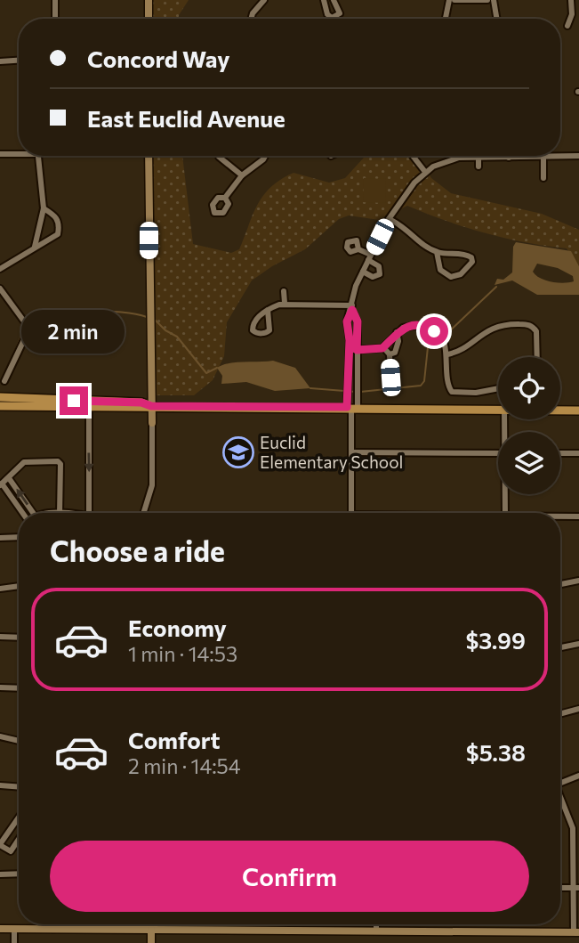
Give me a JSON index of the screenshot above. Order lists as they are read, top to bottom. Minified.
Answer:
{"places":{"school or university":["Euclid Elementary School"]},"page":{"banner":["Concord Way","East Euclid Avenue"],"bubble":"2 min","heading":"Choose a ride","list":[{"name":"Economy","note":"1 min · 14:53","value":"$3.99"},{"name":"Comfort","note":"2 min · 14:54","value":"$5.38"}],"buttons":"Confirm"}}
